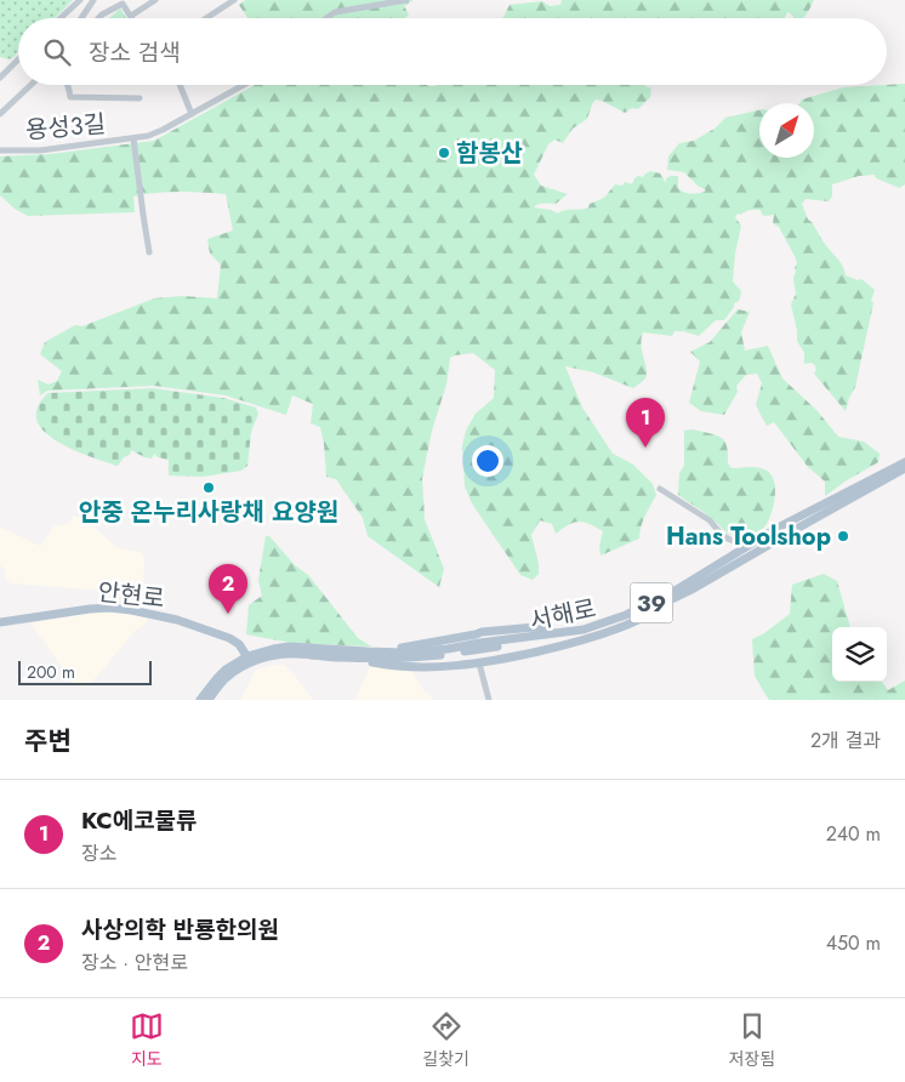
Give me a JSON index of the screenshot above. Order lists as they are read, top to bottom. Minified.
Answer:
{"streets":{"main road":["안현로","39","서해로"],"street":["용성3길"]},"crossings":[["안현로","서해로"]],"places":["함봉산","안중 온누리사랑채 요양원","Hans Toolshop"],"scale_bar":"200 m","north":"top right","page":{"search":"장소 검색","pins":["1","2"],"scale":"200 m","heading":["주변","2개 결과"],"list":[{"mark":"1","name":"KC에코물류","note":"장소","value":"240 m"},{"mark":"2","name":"사상의학 반룡한의원","note":"장소 · 안현로","value":"450 m"}],"nav":["지도","길찾기","저장됨"]}}
